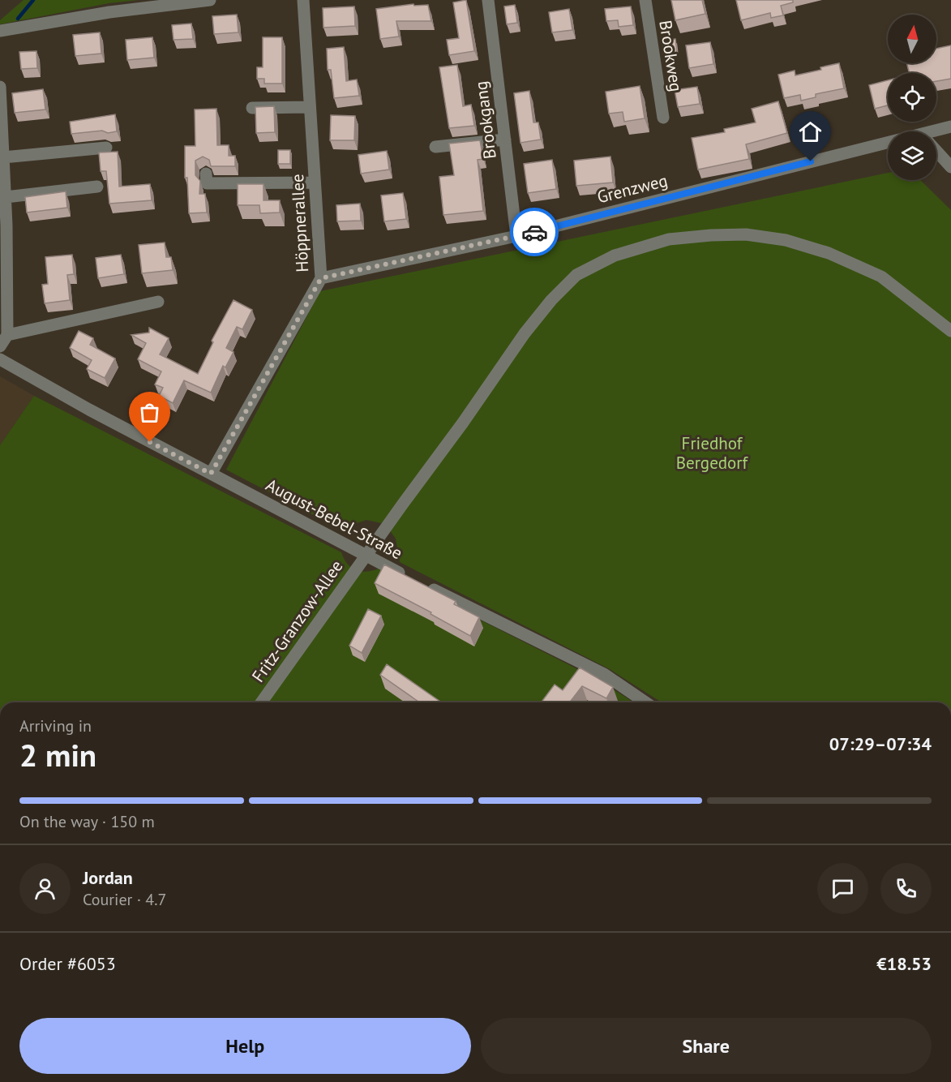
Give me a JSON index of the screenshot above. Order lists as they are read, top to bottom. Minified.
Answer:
{"streets":{"street":["Brookweg","Brookgang","Grenzweg","Höppnerallee","August-Bebel-Straße","Fritz-Granzow-Allee"]},"crossings":[["Brookgang","Grenzweg"],["Grenzweg","Höppnerallee"],["Höppnerallee","August-Bebel-Straße"],["August-Bebel-Straße","Fritz-Granzow-Allee"]],"parks":["Friedhof Bergedorf"],"north":"top","page":{"heading":["2 min","Arriving in","07:29–07:34"],"panel":["Jordan","Courier · 4.7","Order #6053","€18.53"],"bar":"On the way · 150 m","buttons":["Help","Share"]}}
